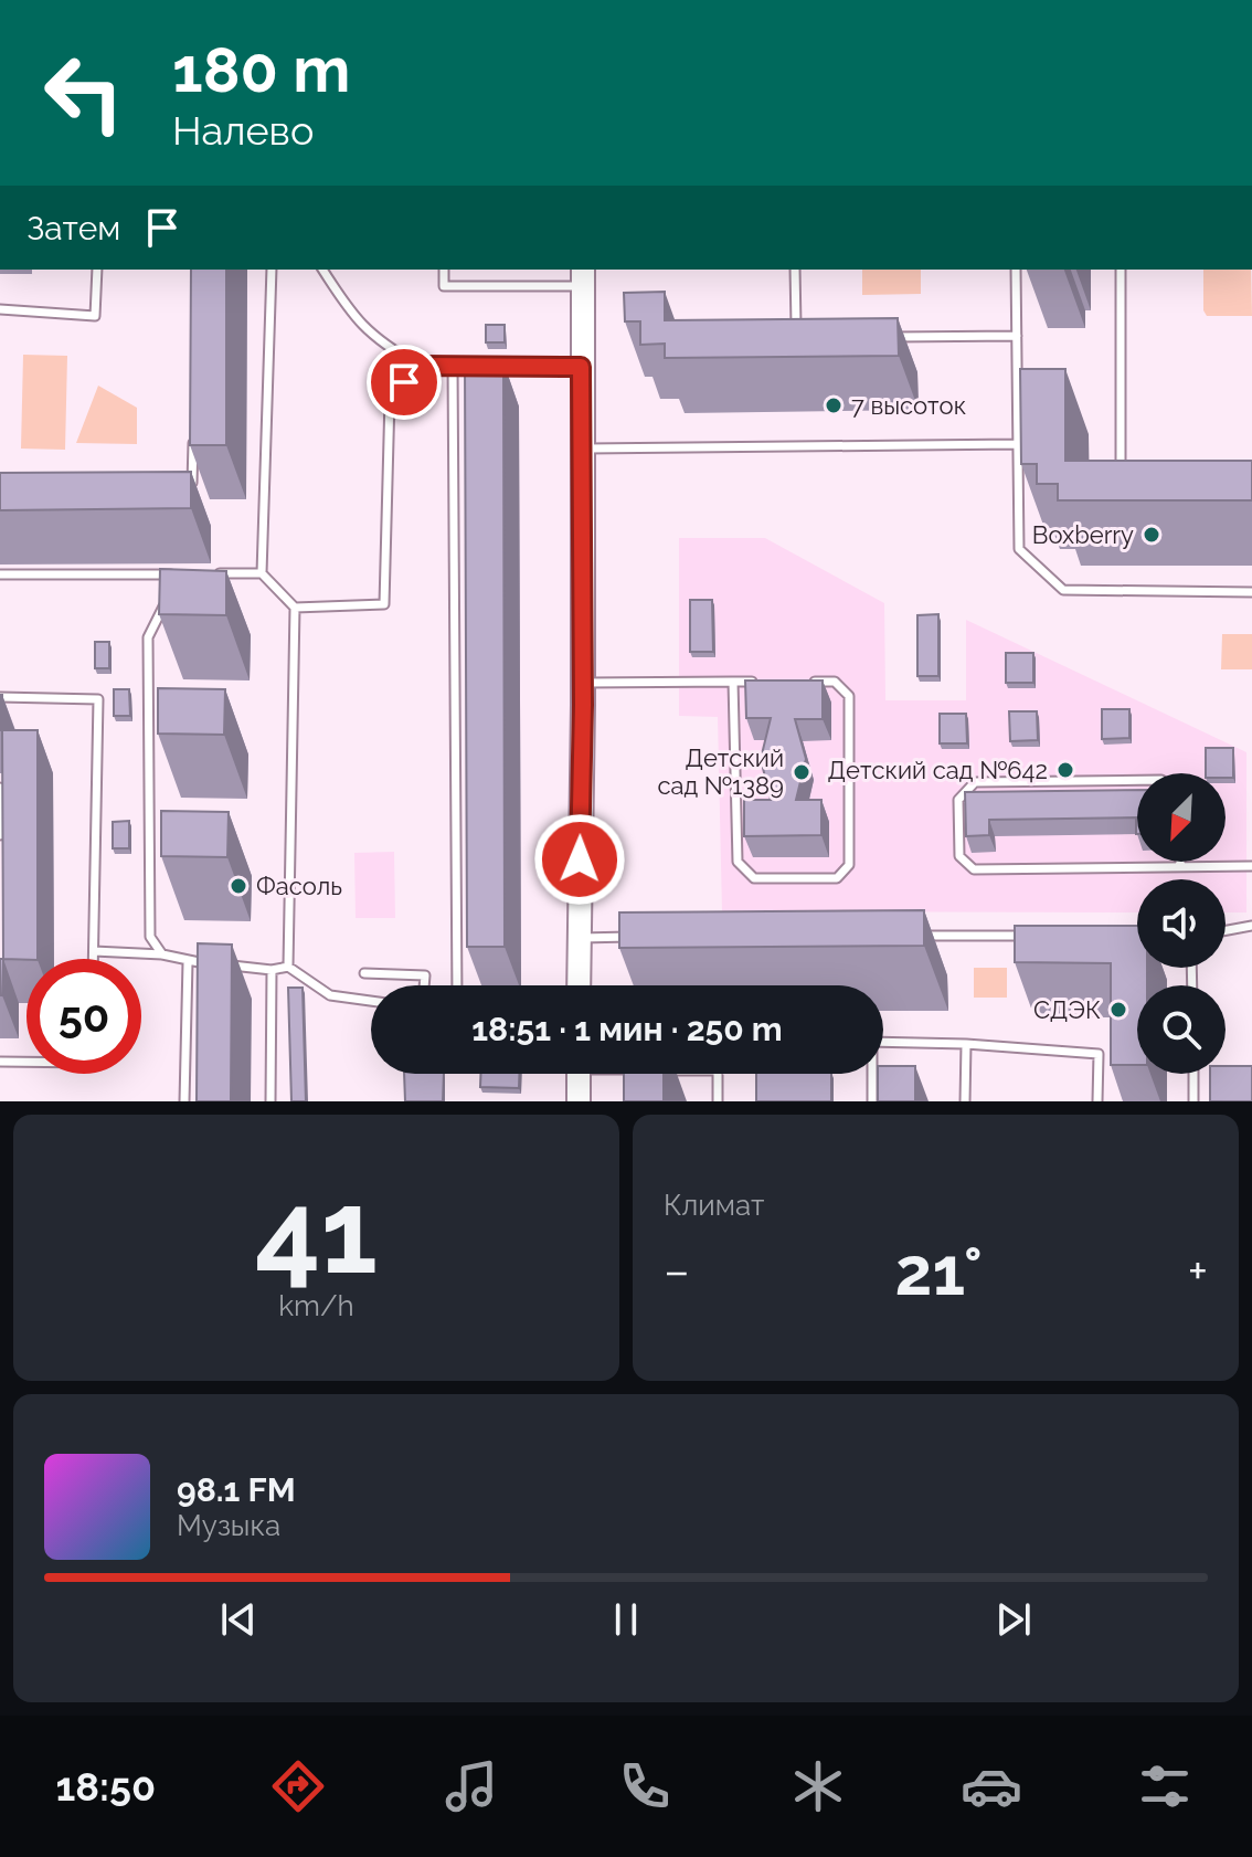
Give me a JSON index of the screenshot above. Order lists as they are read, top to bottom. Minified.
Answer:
{"places":["7 высоток","Boxberry","Детский сад №642","Детский сад №1389","Фасоль","СДЭК"],"north":"bottom left","page":{"turn":["180 m","Налево"],"then":"Затем","limit":"50","trip":"18:51 · 1 мин · 250 m","tile":[["41","km/h"],"Климат"],"heat":["−","21°","+"],"song":["98.1 FM","Музыка"],"tabs":"18:50"}}
